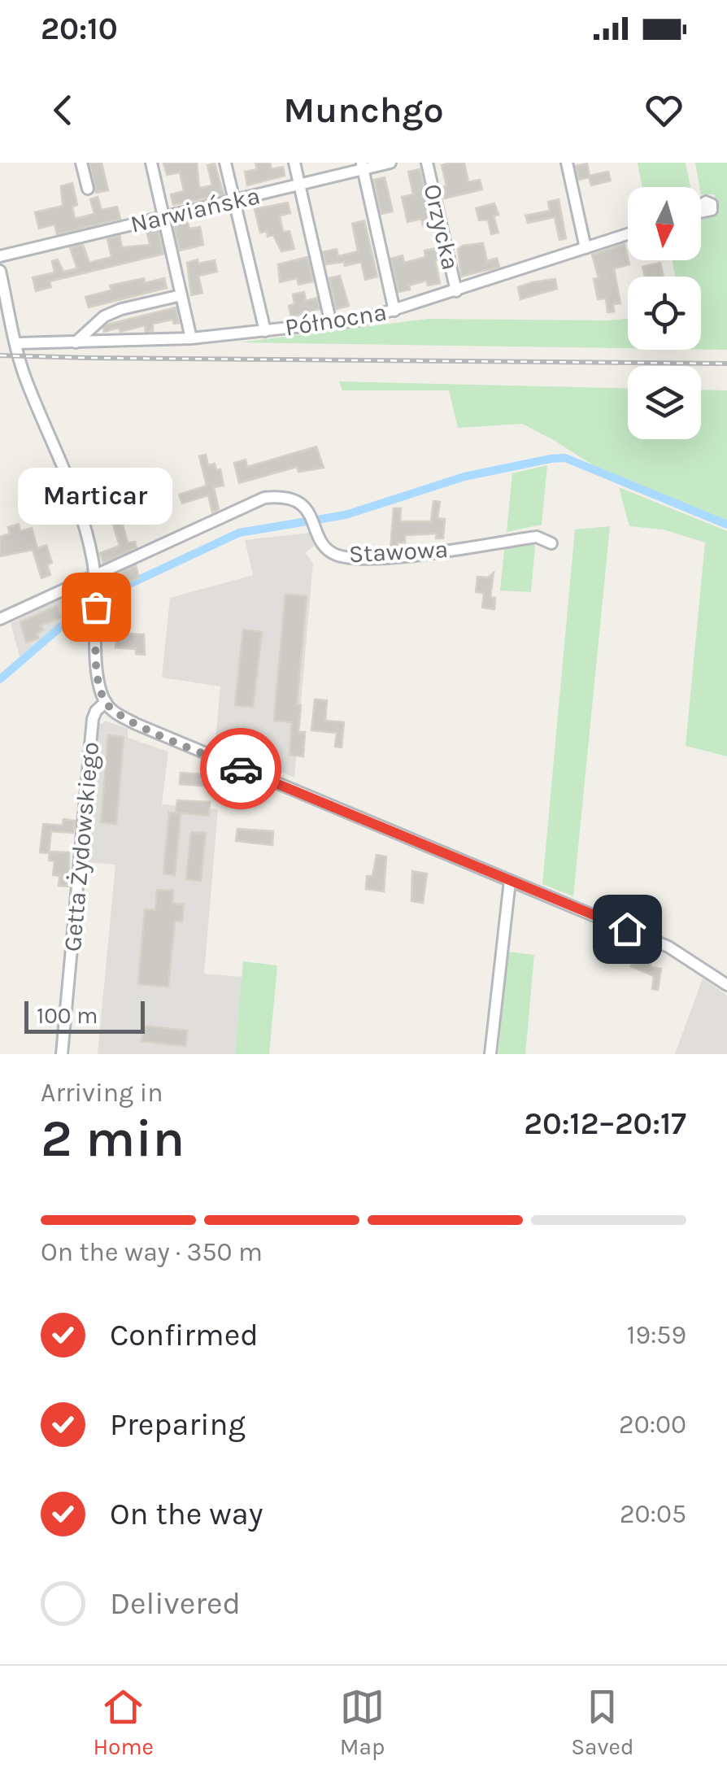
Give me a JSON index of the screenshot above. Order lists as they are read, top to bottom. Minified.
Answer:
{"streets":{"street":["Narwiańska","Orzycka","Północna","Stawowa","Getta Żydowskiego"]},"crossings":[["Orzycka","Północna"]],"places":["Marticar"],"scale_bar":"100 m","north":"bottom","page":{"status":"20:10","header":"Munchgo","bubble":"Marticar","scale":"100 m","heading":["2 min","Arriving in","20:12–20:17"],"bar":"On the way · 350 m","list":[["Confirmed","19:59"],["Preparing","20:00"],["On the way","20:05"],"Delivered"],"tabs":["Home","Map","Saved"]}}
